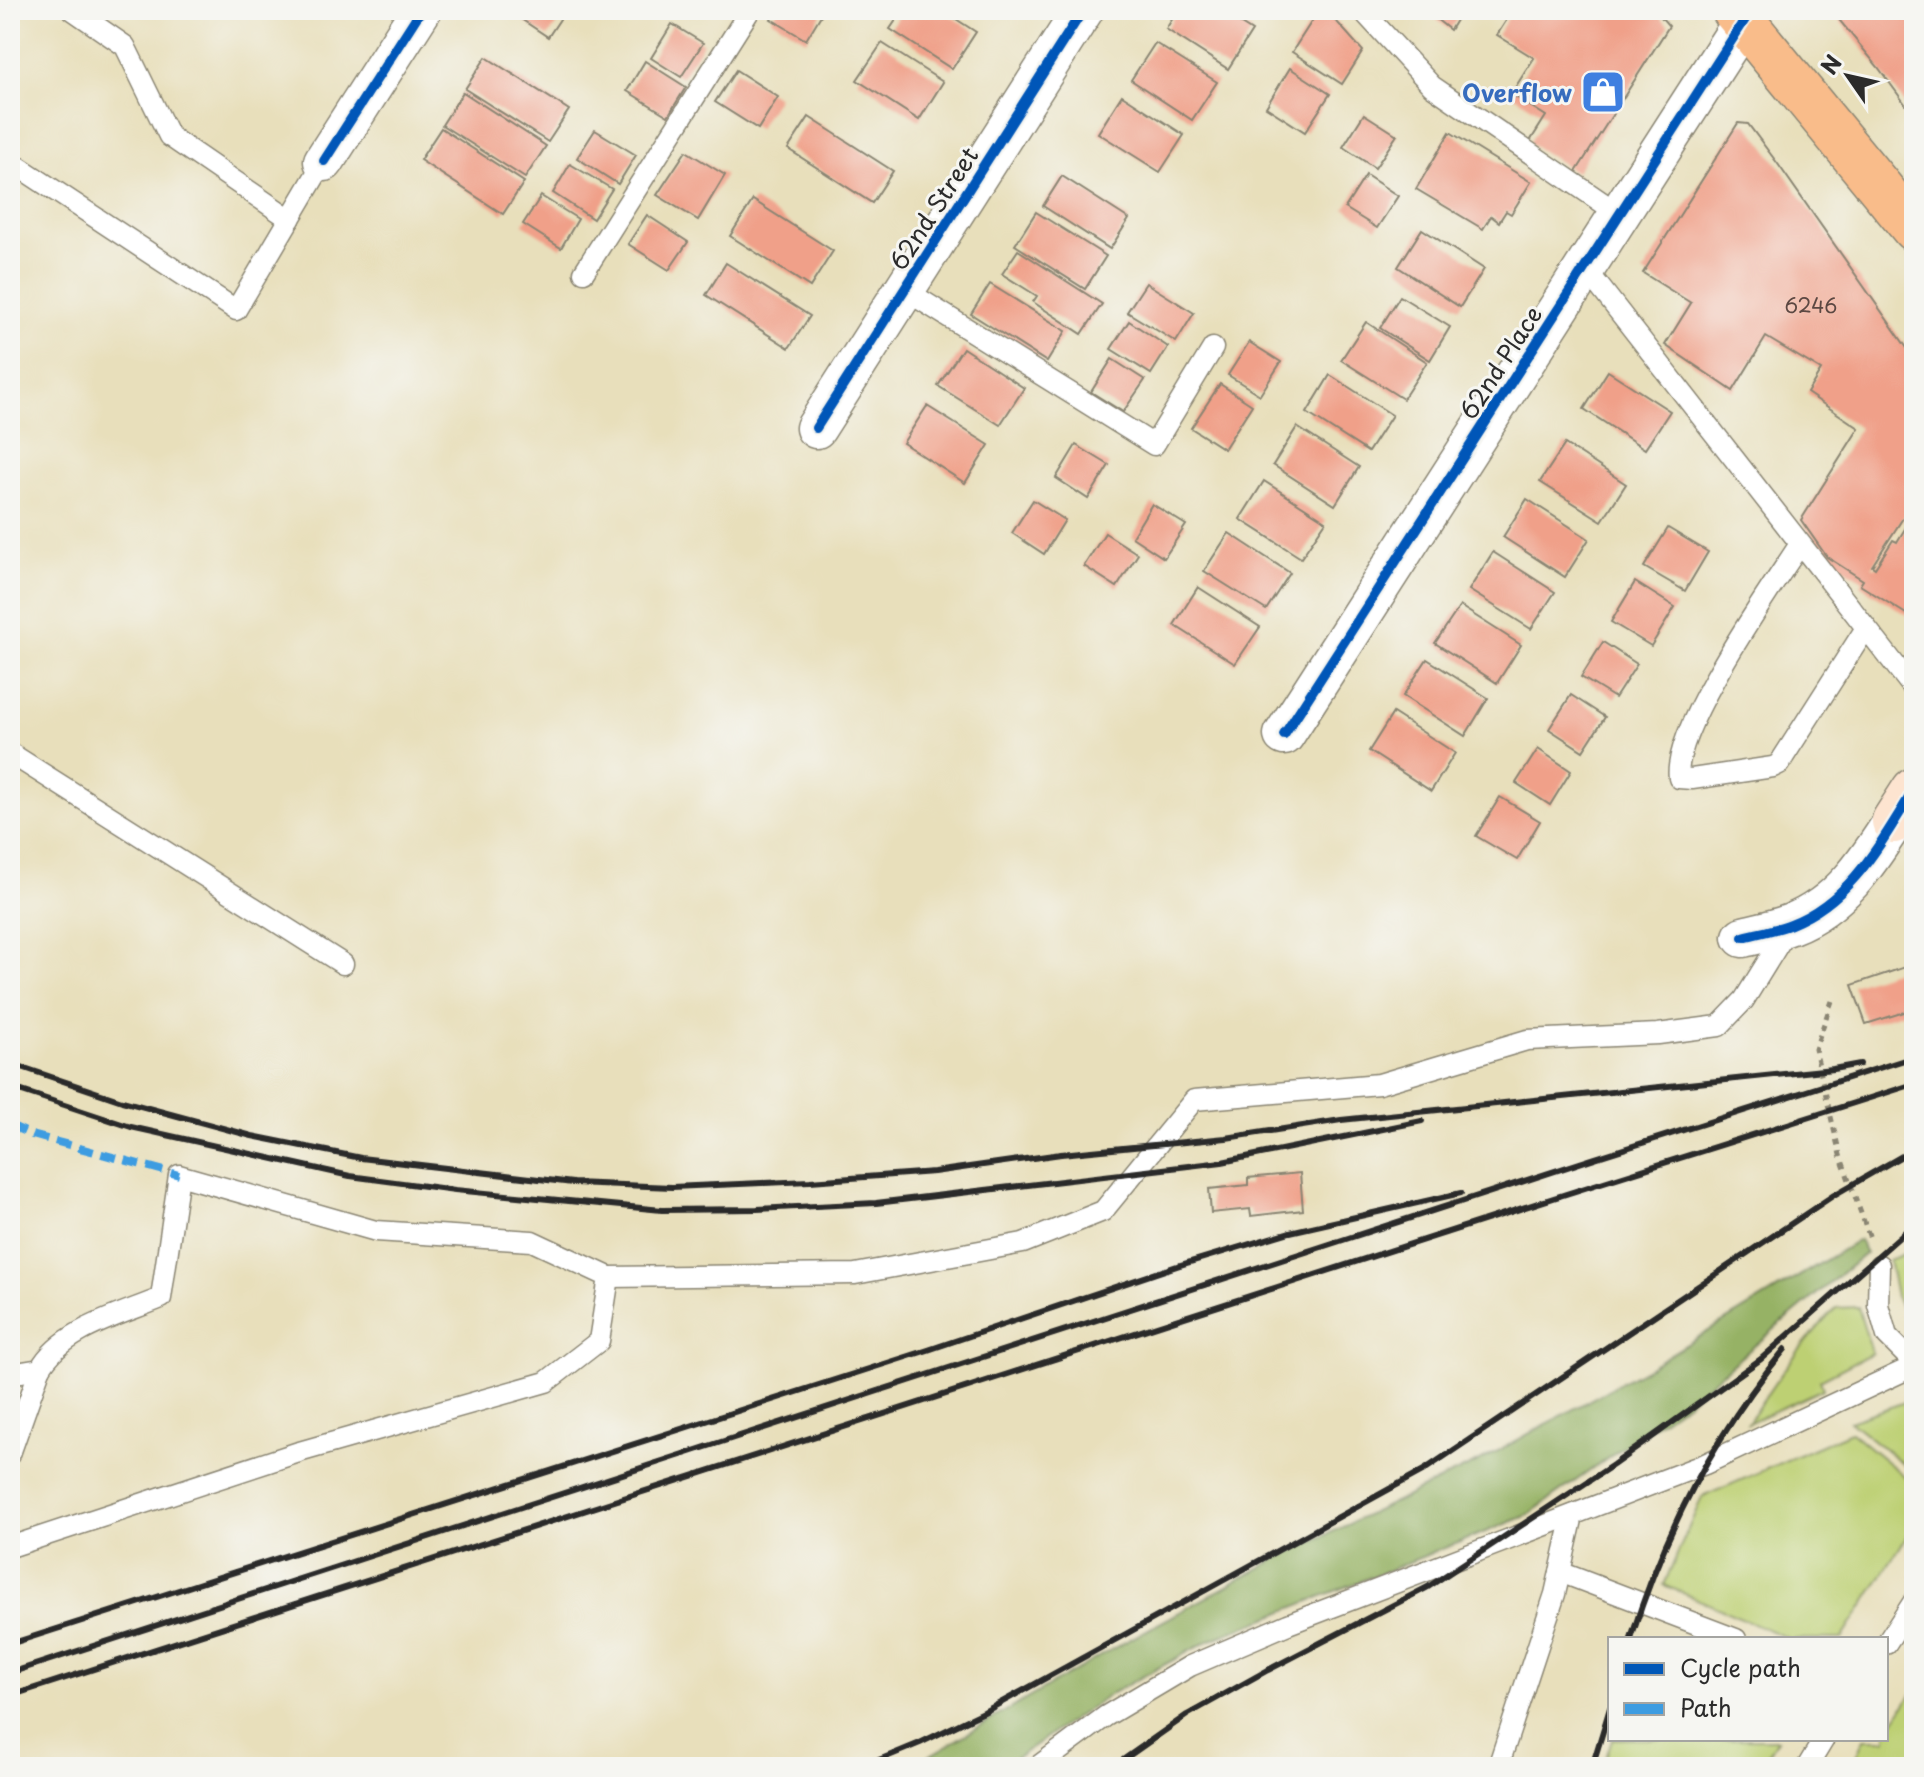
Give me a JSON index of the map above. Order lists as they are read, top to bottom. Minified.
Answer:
{"streets":{"street":["62nd Street","62nd Place"]},"places":{"shop":["Overflow"]},"house_numbers":["6246"],"legend":["Cycle path","Path"],"north":"top left"}
